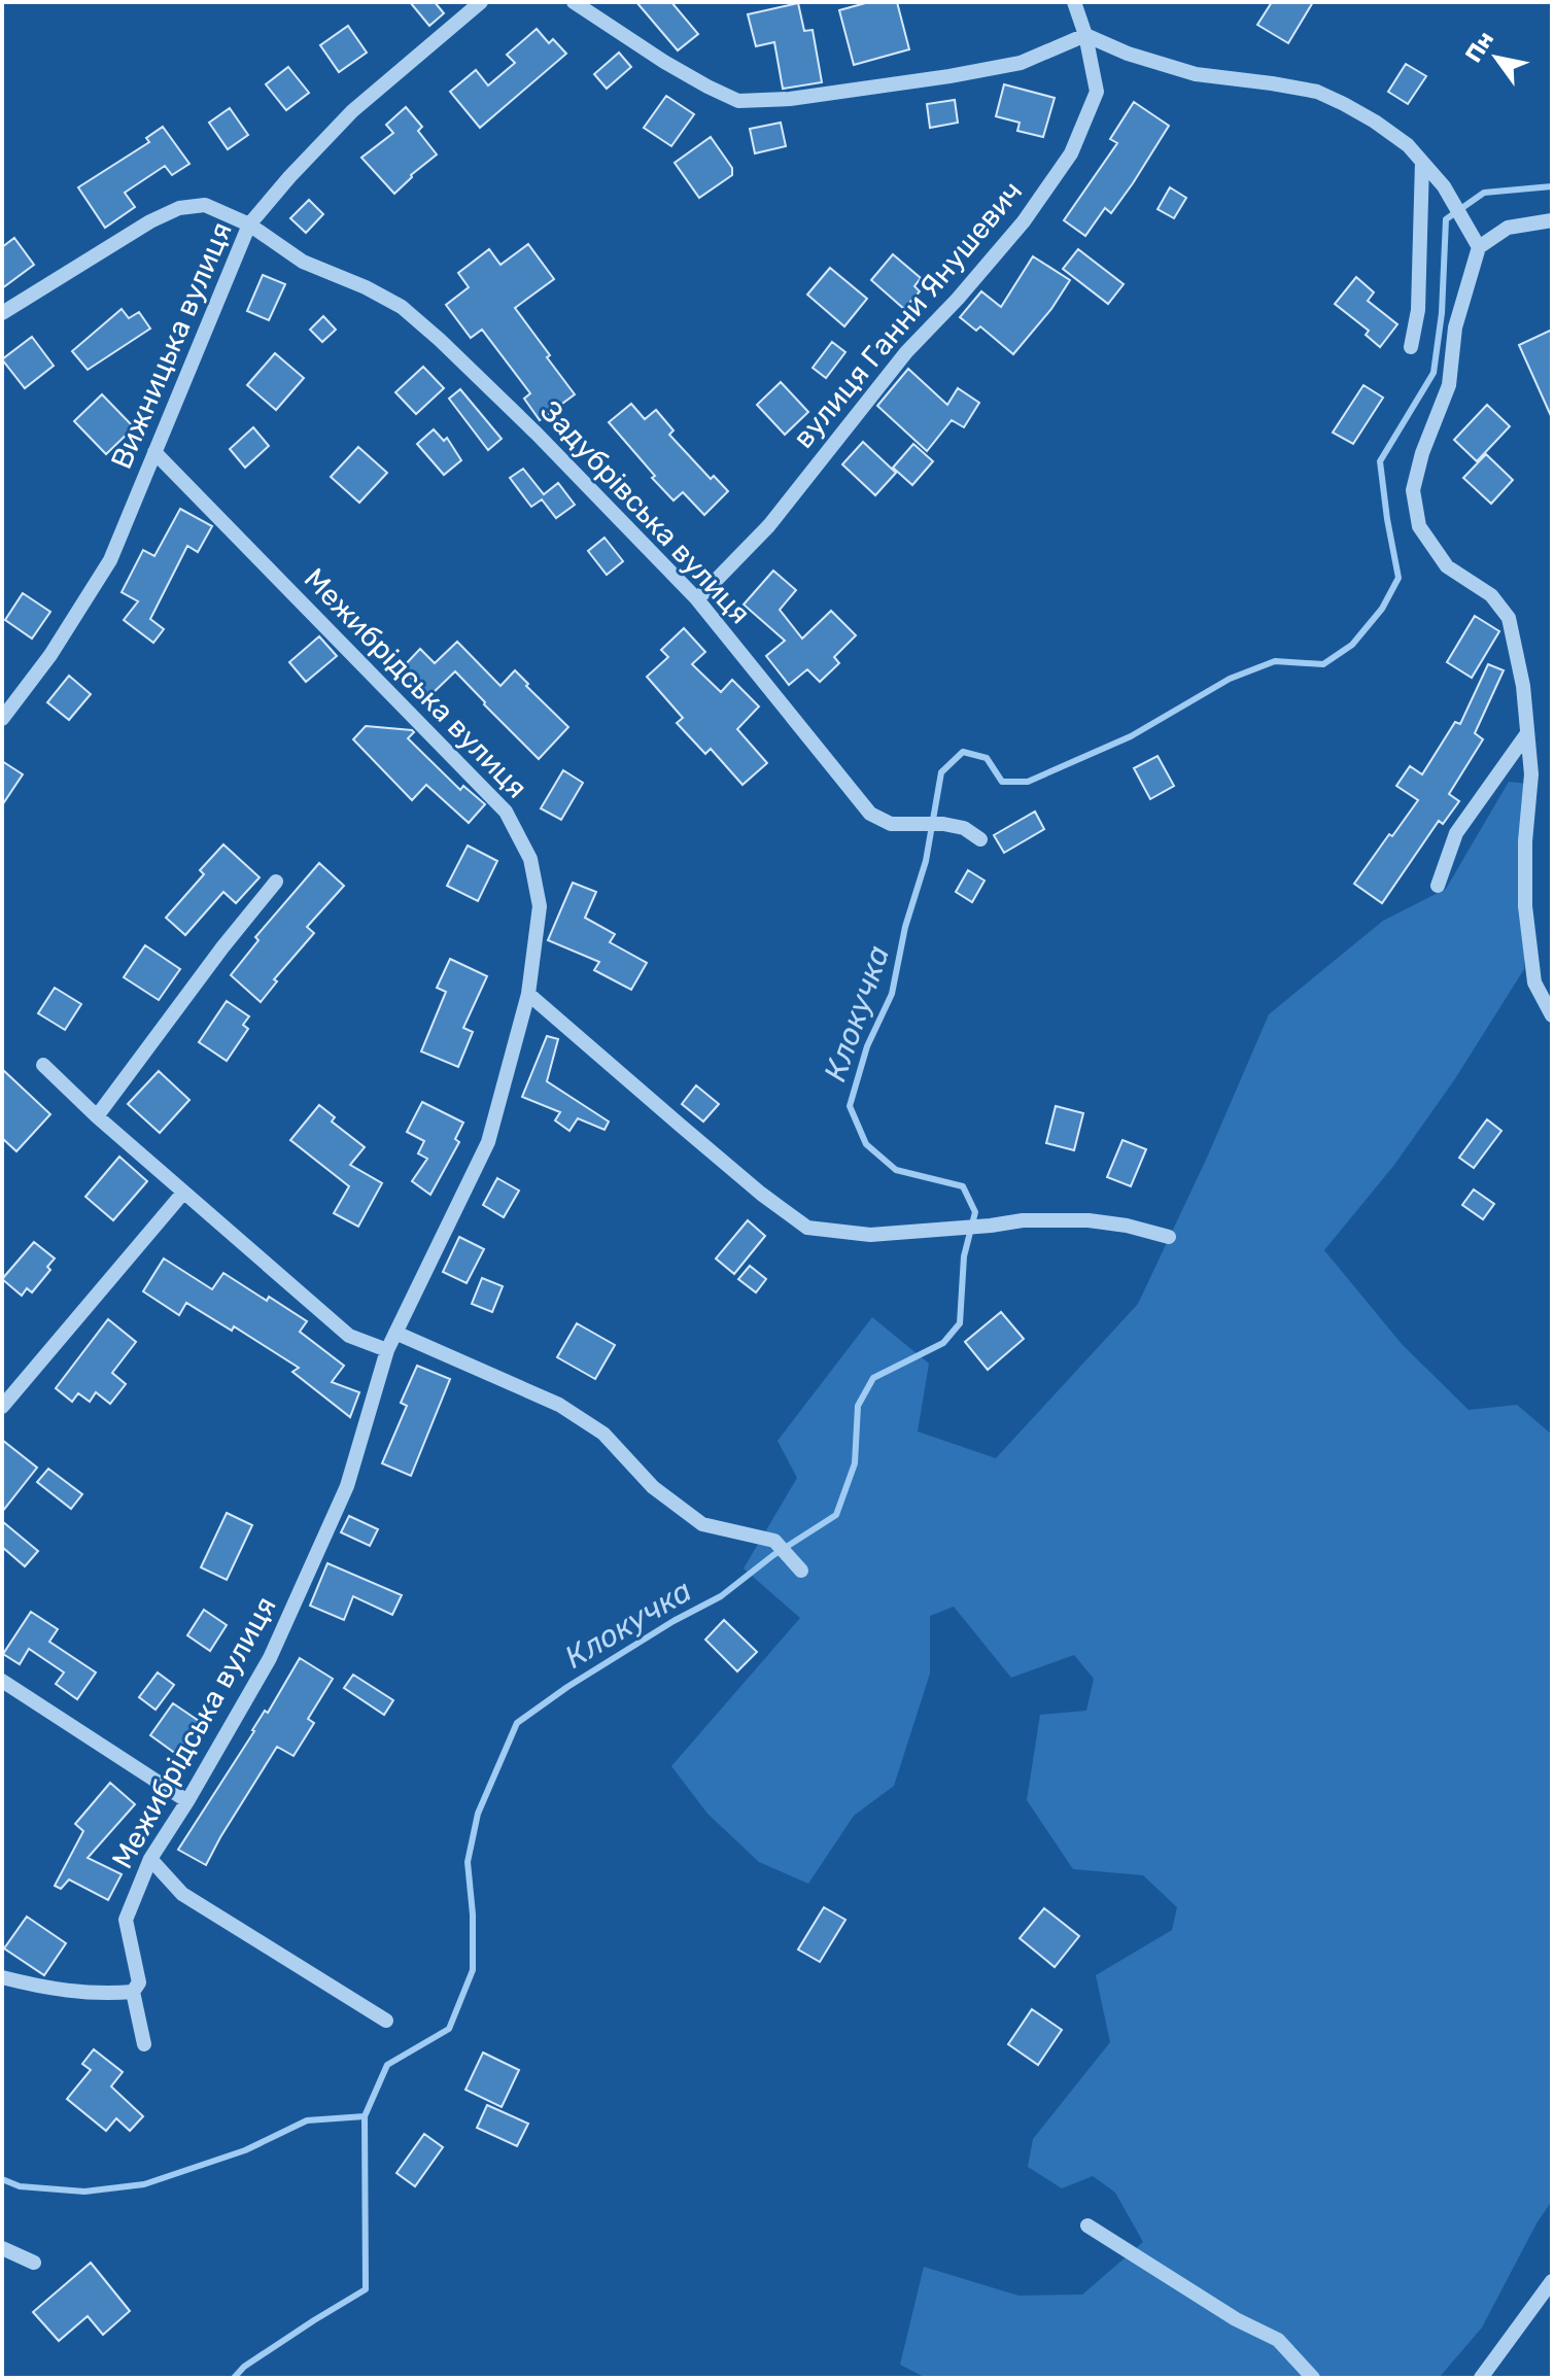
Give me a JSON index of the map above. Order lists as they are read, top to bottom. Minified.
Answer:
{"streets":{"street":["вулиця Ганни Янушевич","Вижницька вулиця","Задубрівська вулиця","Межибрідська вулиця"]},"crossings":[["вулиця Ганни Янушевич","Задубрівська вулиця"],["Вижницька вулиця","Задубрівська вулиця"],["Вижницька вулиця","Межибрідська вулиця"]],"water":["Клокучка"],"north":"top left"}
